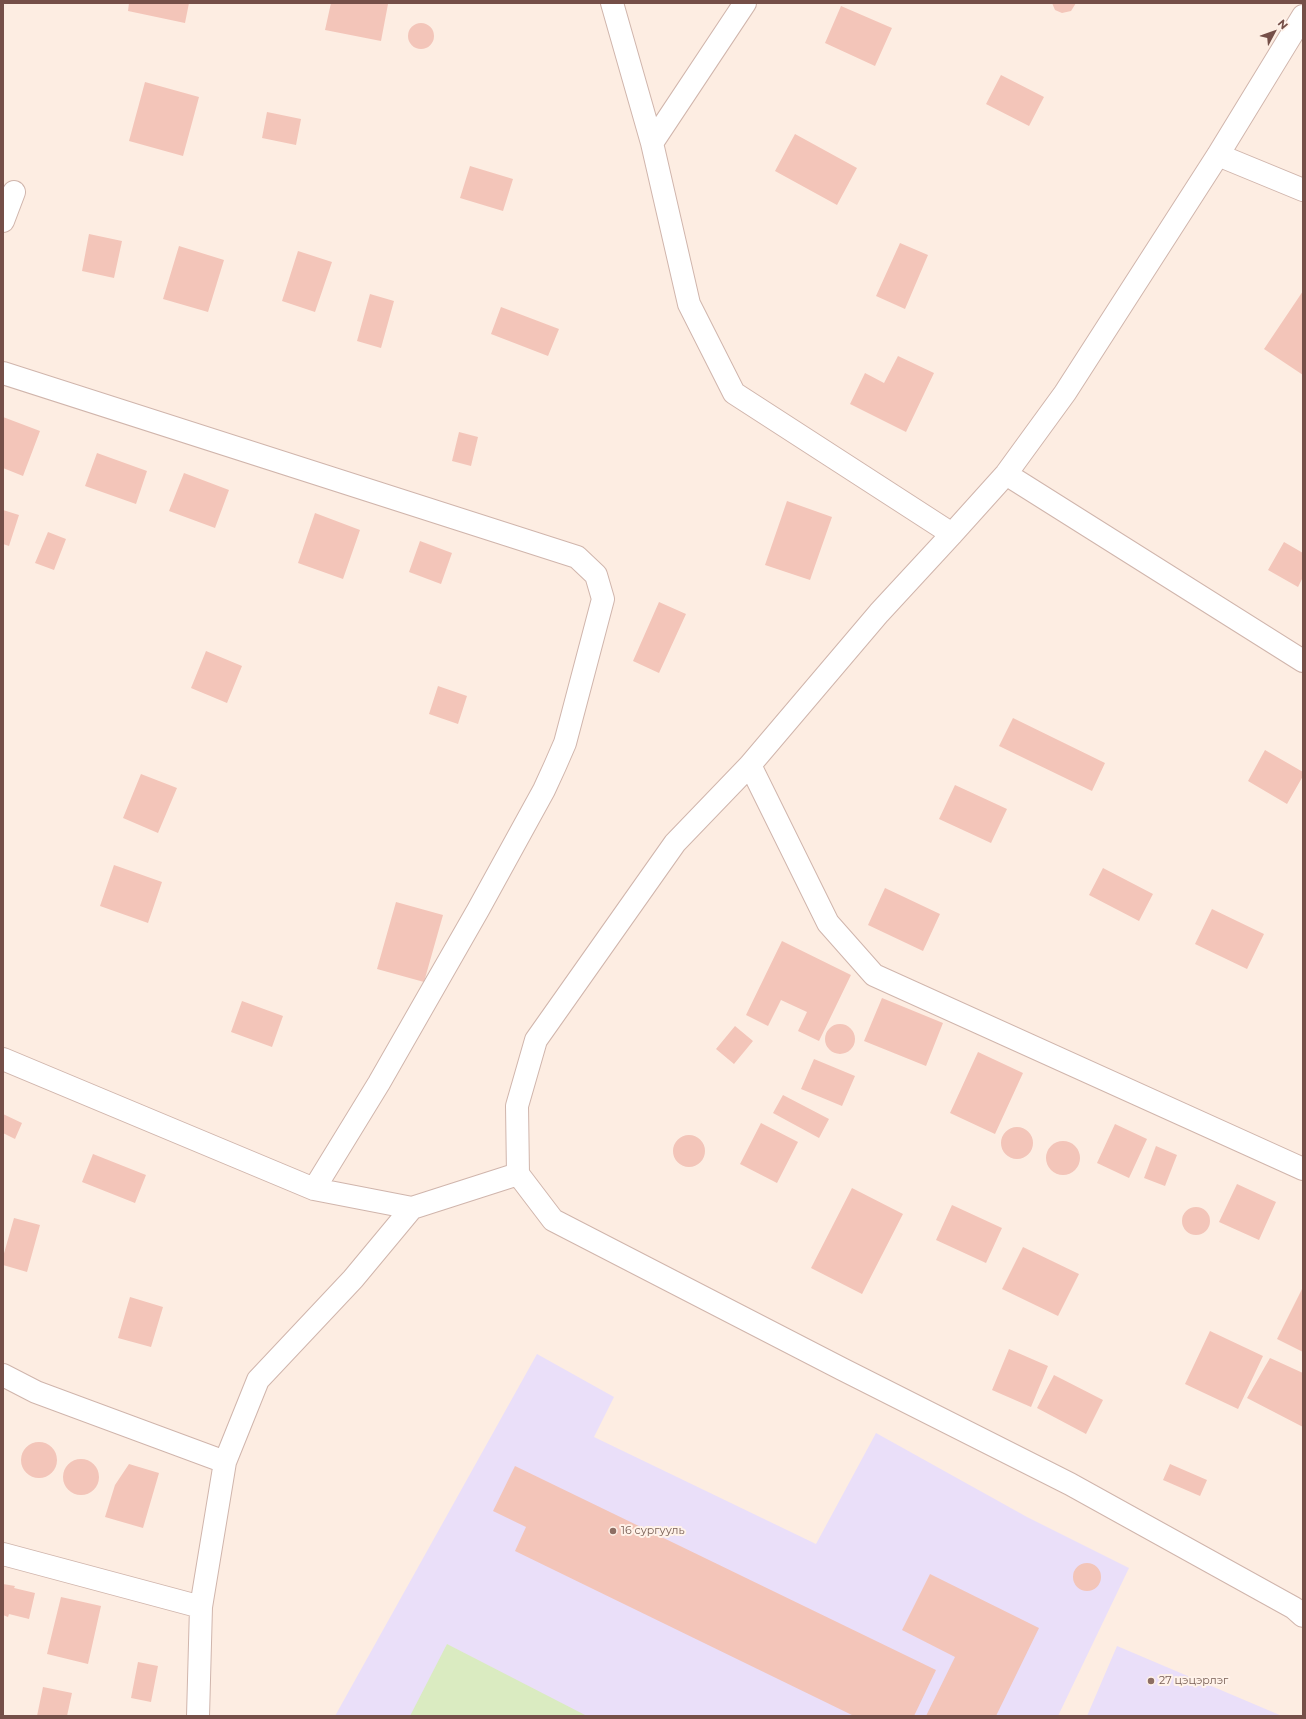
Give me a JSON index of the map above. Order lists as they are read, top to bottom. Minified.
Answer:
{"places":["16 сургууль","27 цэцэрлэг"],"north":"top right"}
